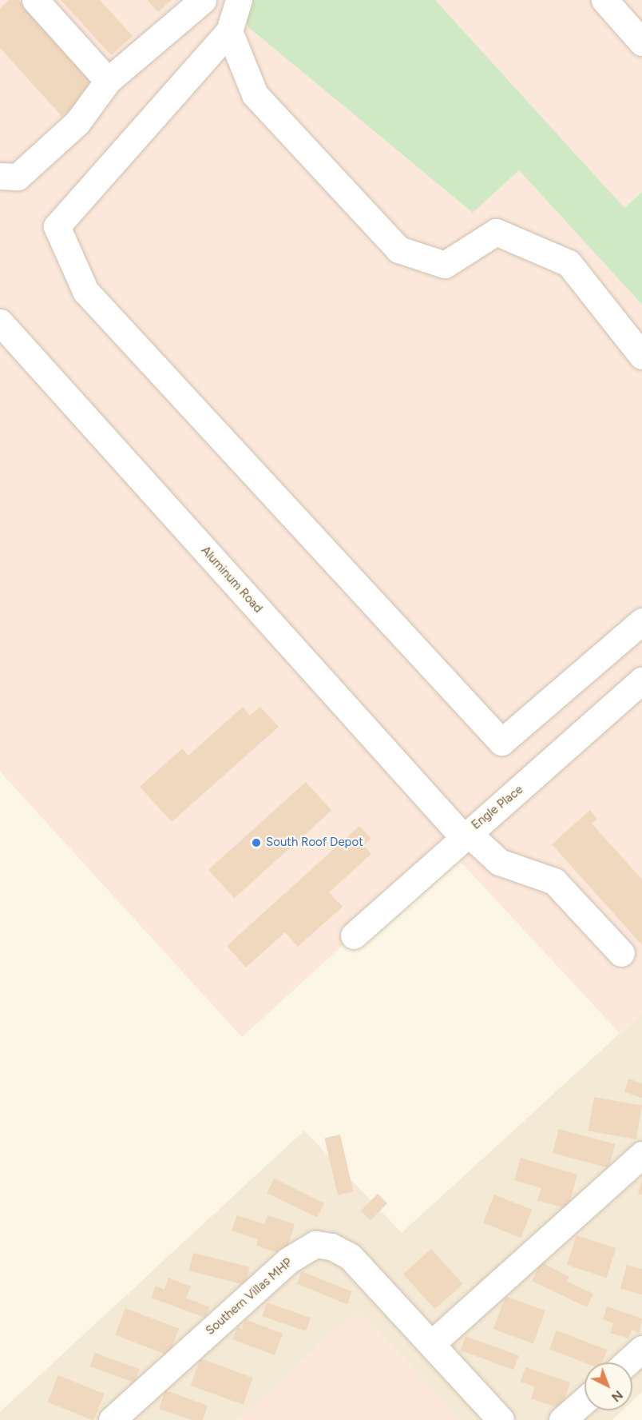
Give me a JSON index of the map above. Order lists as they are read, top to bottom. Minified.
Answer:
{"streets":{"street":["Aluminum Road","Engle Place","Southern Villas MHP"]},"crossings":[["Aluminum Road","Engle Place"]],"places":["South Roof Depot"],"north":"bottom right"}
